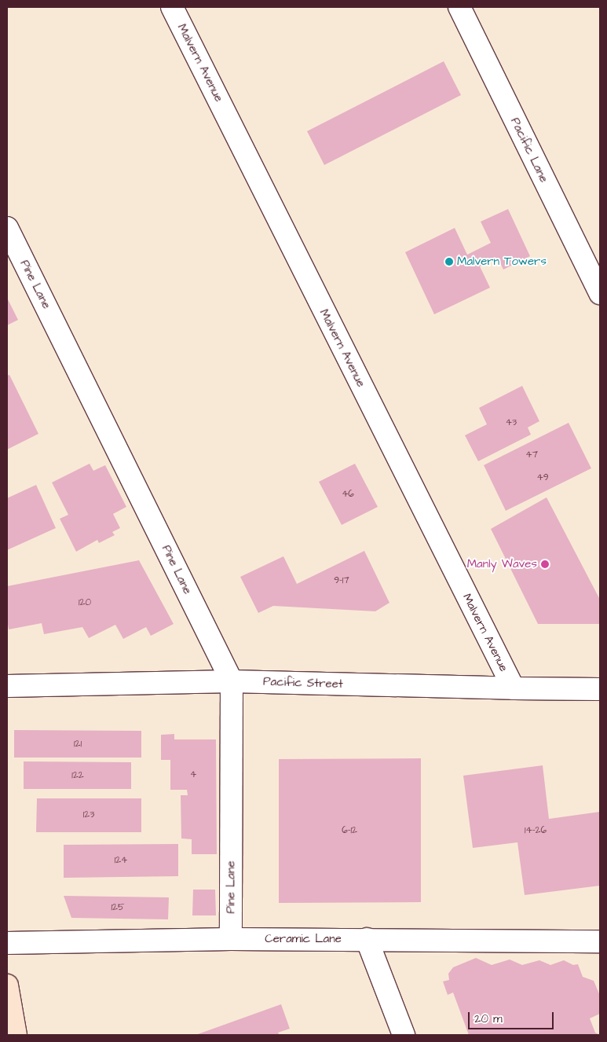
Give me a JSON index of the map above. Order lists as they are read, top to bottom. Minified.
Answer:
{"streets":{"street":["Malvern Avenue","Pacific Lane","Pine Lane","Pacific Street","Ceramic Lane"]},"crossings":[["Malvern Avenue","Pacific Street"],["Pine Lane","Pacific Street"],["Pine Lane","Ceramic Lane"]],"places":["Malvern Towers","Manly Waves"],"house_numbers":["43","47","49","46","9-17","120","121","4","122","123","6-12","14-26","124","125"],"scale_bar":"20 m"}
